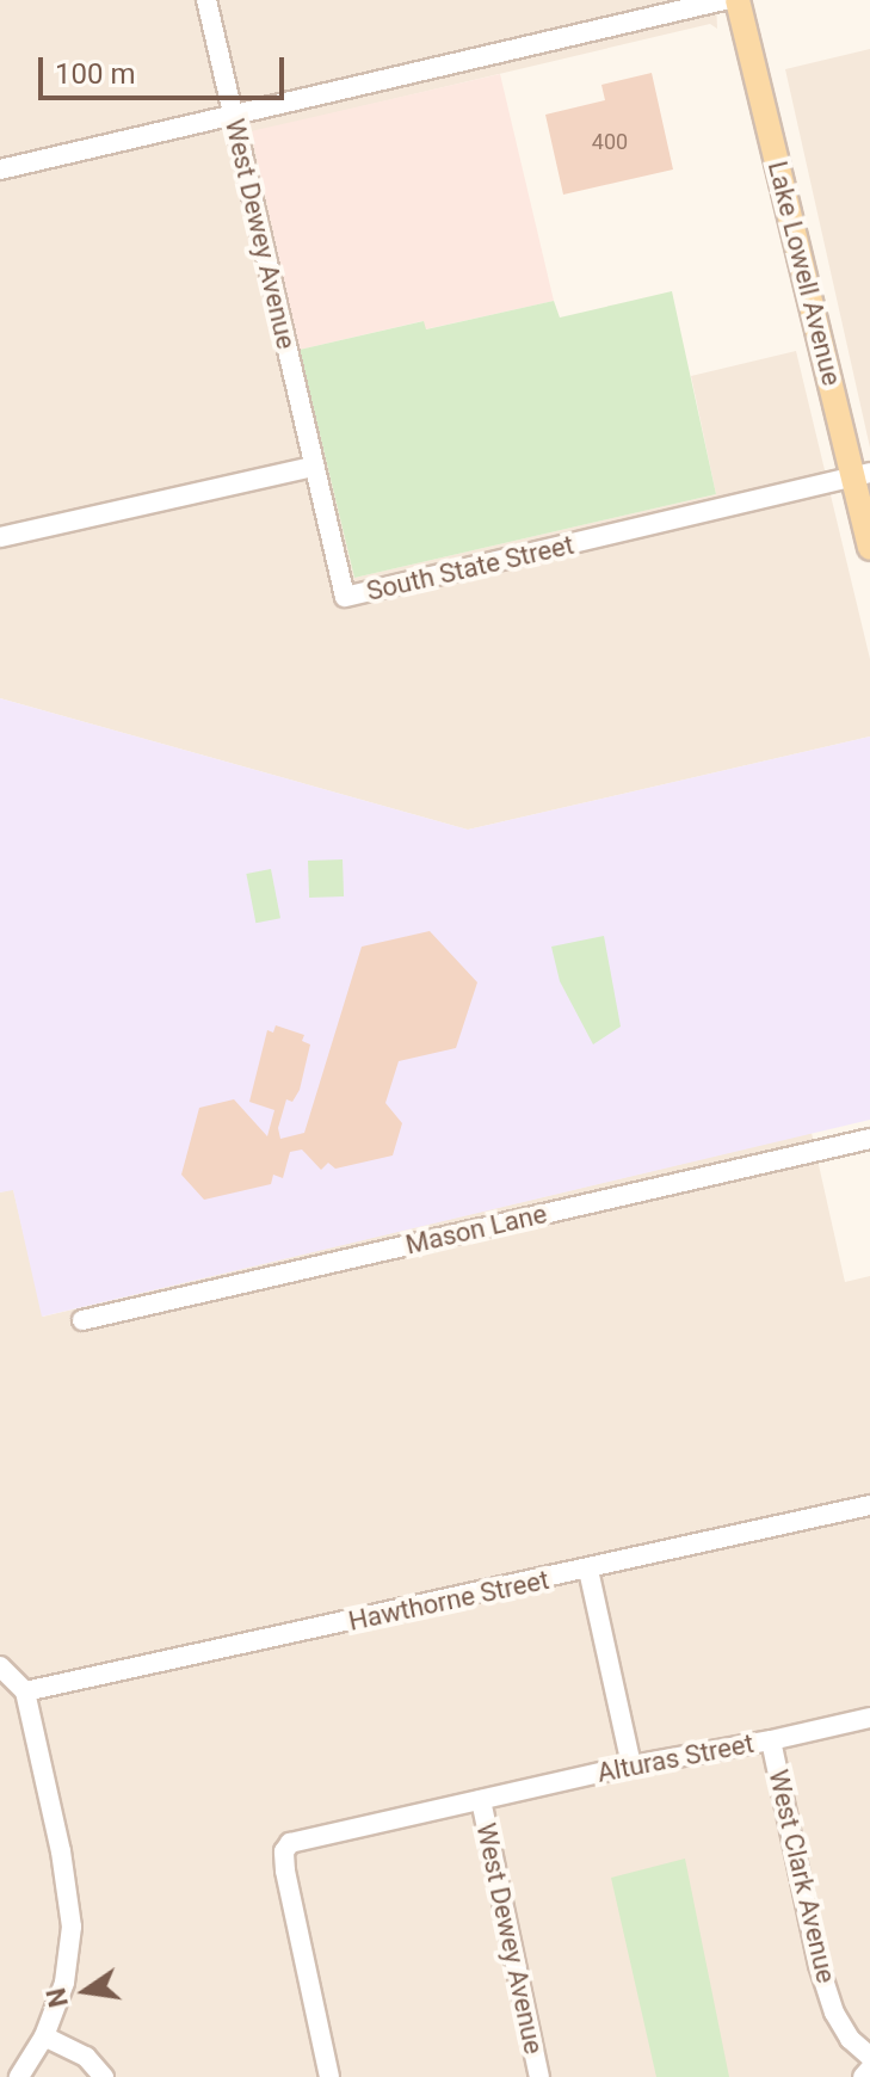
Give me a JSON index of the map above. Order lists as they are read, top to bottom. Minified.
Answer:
{"streets":{"main road":["Lake Lowell Avenue"],"street":["West Dewey Avenue","South State Street","Mason Lane","Hawthorne Street","Alturas Street","West Clark Avenue"]},"crossings":[["West Dewey Avenue","South State Street"],["West Dewey Avenue","Alturas Street"],["Lake Lowell Avenue","South State Street"],["Alturas Street","West Clark Avenue"]],"house_numbers":["400"],"scale_bar":"100 m","north":"left"}
